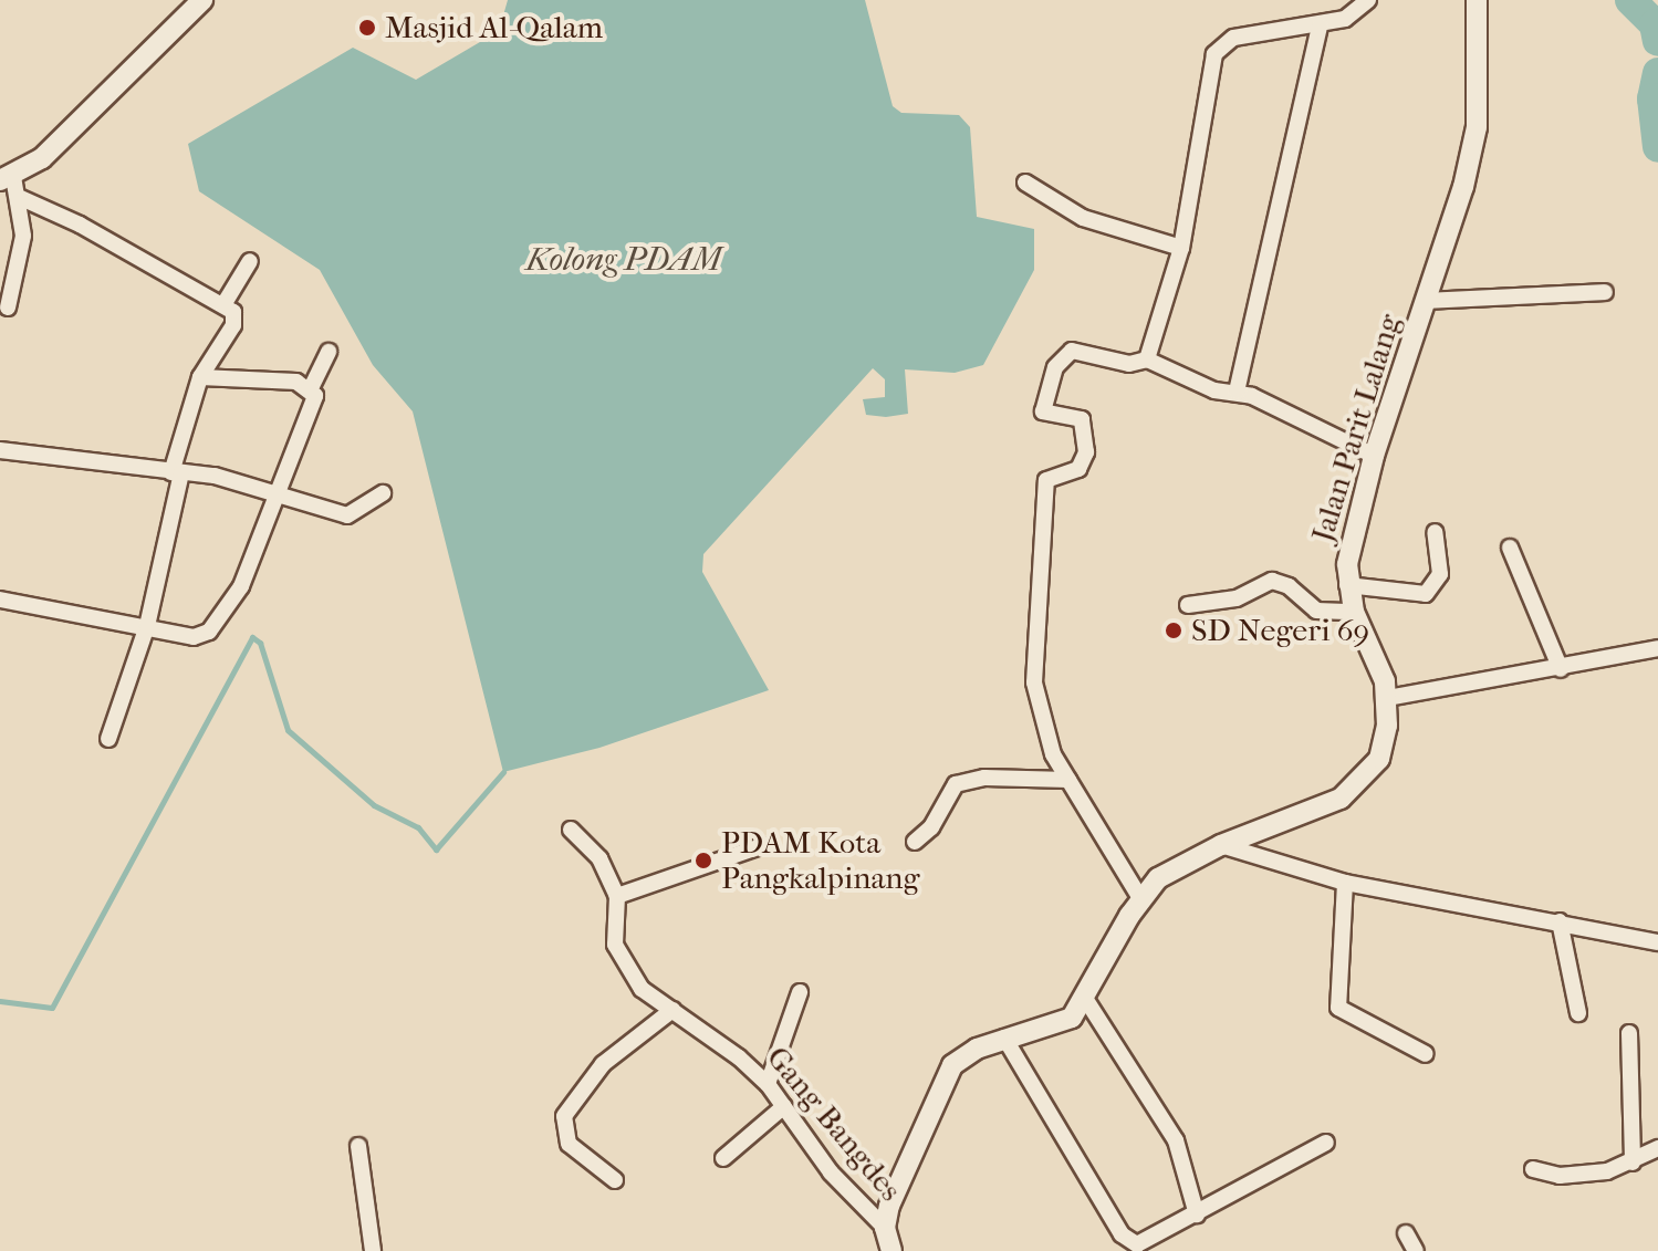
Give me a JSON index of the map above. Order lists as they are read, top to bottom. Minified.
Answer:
{"streets":{"street":["Jalan Parit Lalang","Gang Bangdes"]},"crossings":[["Jalan Parit Lalang","Gang Bangdes"]],"water":["Kolong PDAM"],"places":["Masjid Al-Qalam","SD Negeri 69","PDAM Kota Pangkalpinang"]}
